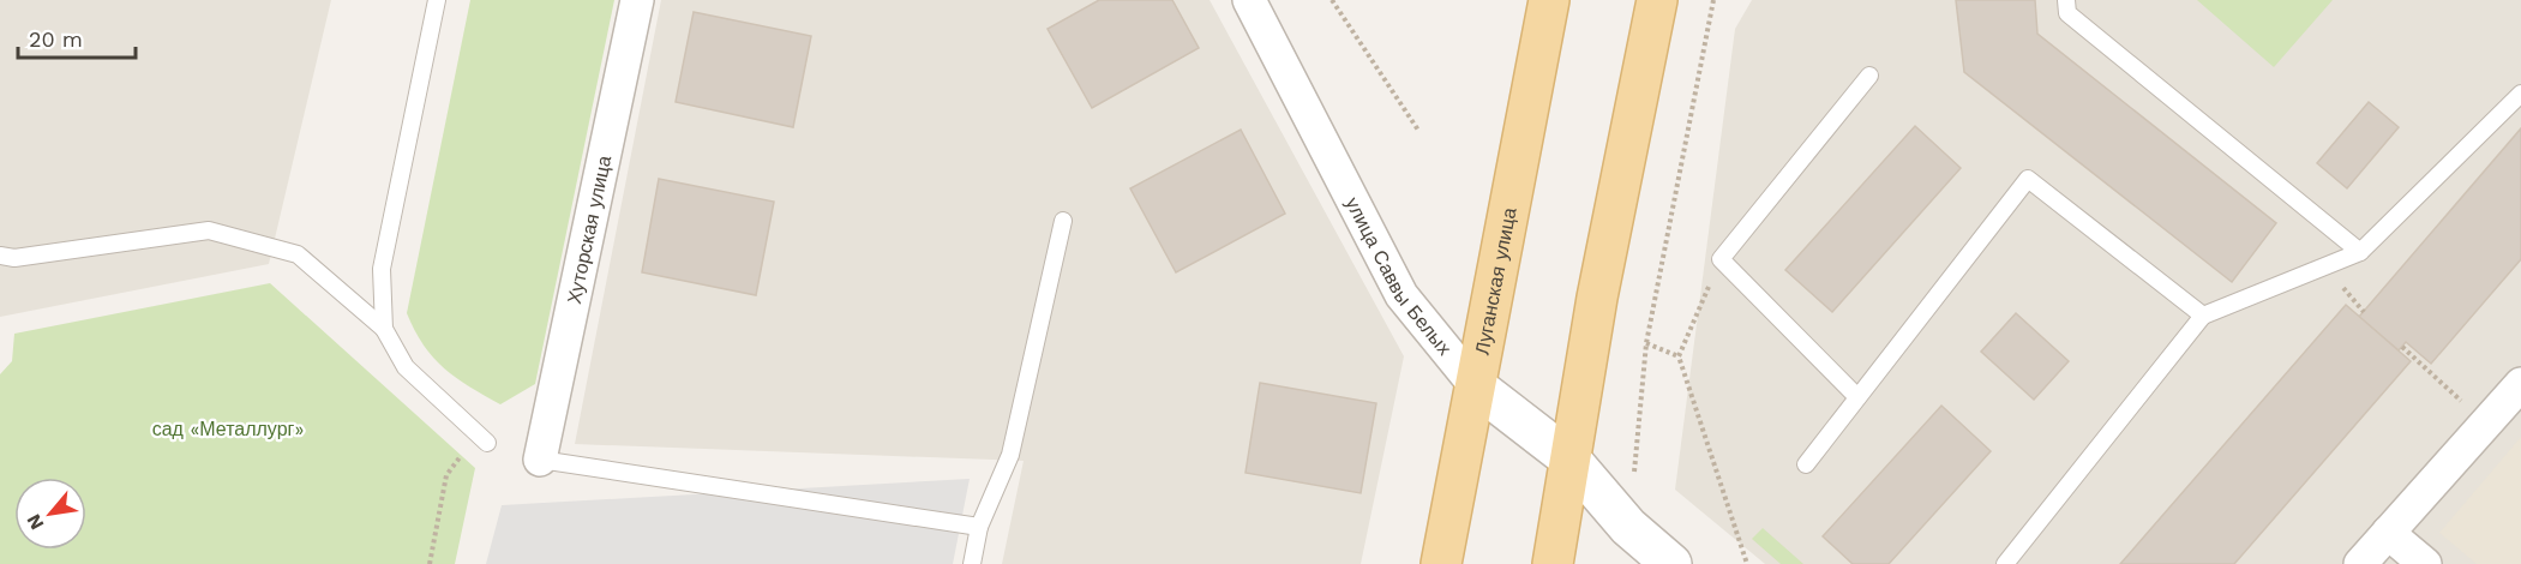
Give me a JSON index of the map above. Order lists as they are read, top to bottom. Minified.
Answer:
{"streets":{"main road":["Луганская улица"],"street":["Хуторская улица","улица Саввы Белых"]},"crossings":[["улица Саввы Белых","Луганская улица"]],"parks":["сад «Металлург»"],"scale_bar":"20 m","north":"bottom left"}
